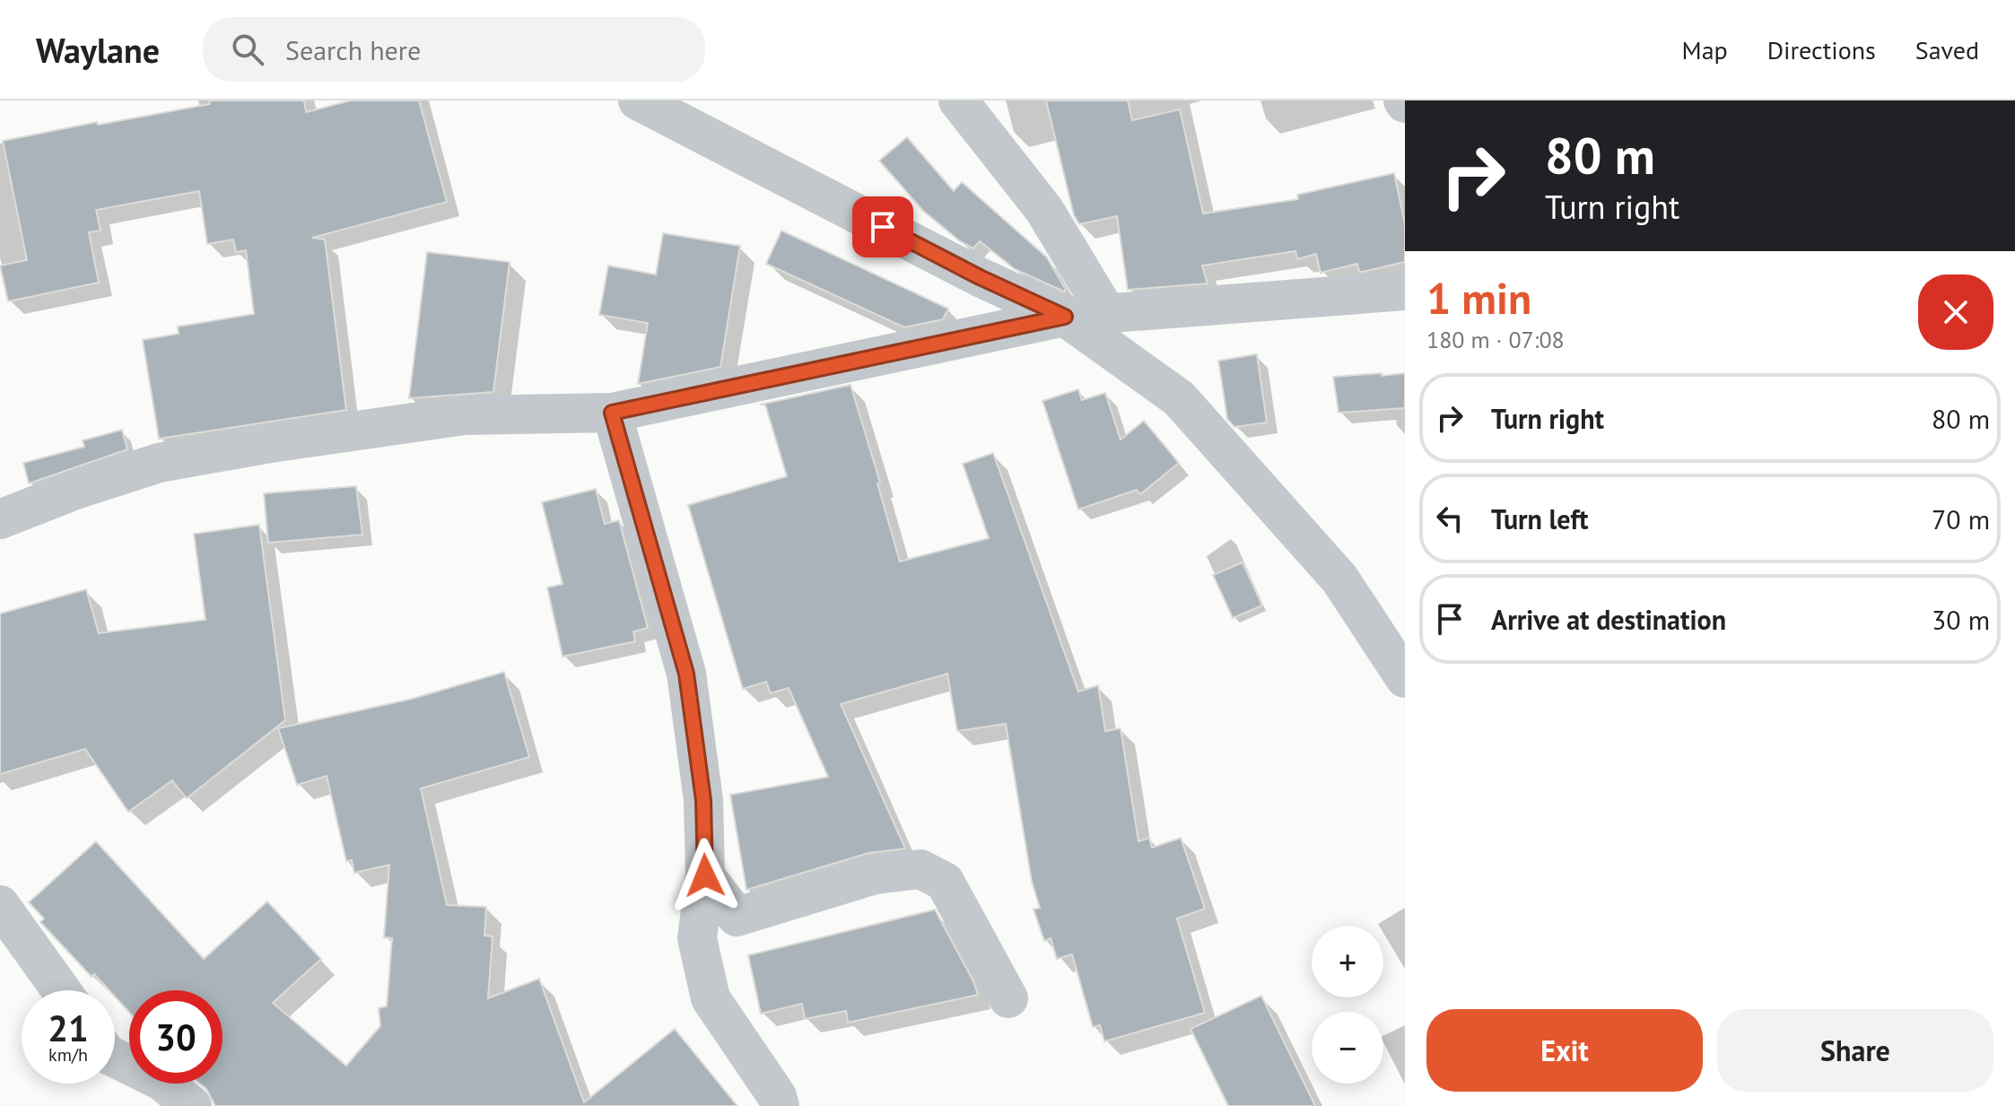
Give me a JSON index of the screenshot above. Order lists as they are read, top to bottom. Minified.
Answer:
{"page":{"header":"Waylane","search":"Search here","nav":["Map","Directions","Saved"],"turn":["80 m","Turn right"],"heading":["1 min","180 m · 07:08"],"list":[{"name":"Turn right","value":"80 m"},{"name":"Turn left","value":"70 m"},{"name":"Arrive at destination","value":"30 m"}],"map_buttons":["+","−"],"speed":"21 km/h","limit":"30","buttons":["Exit","Share"]}}
